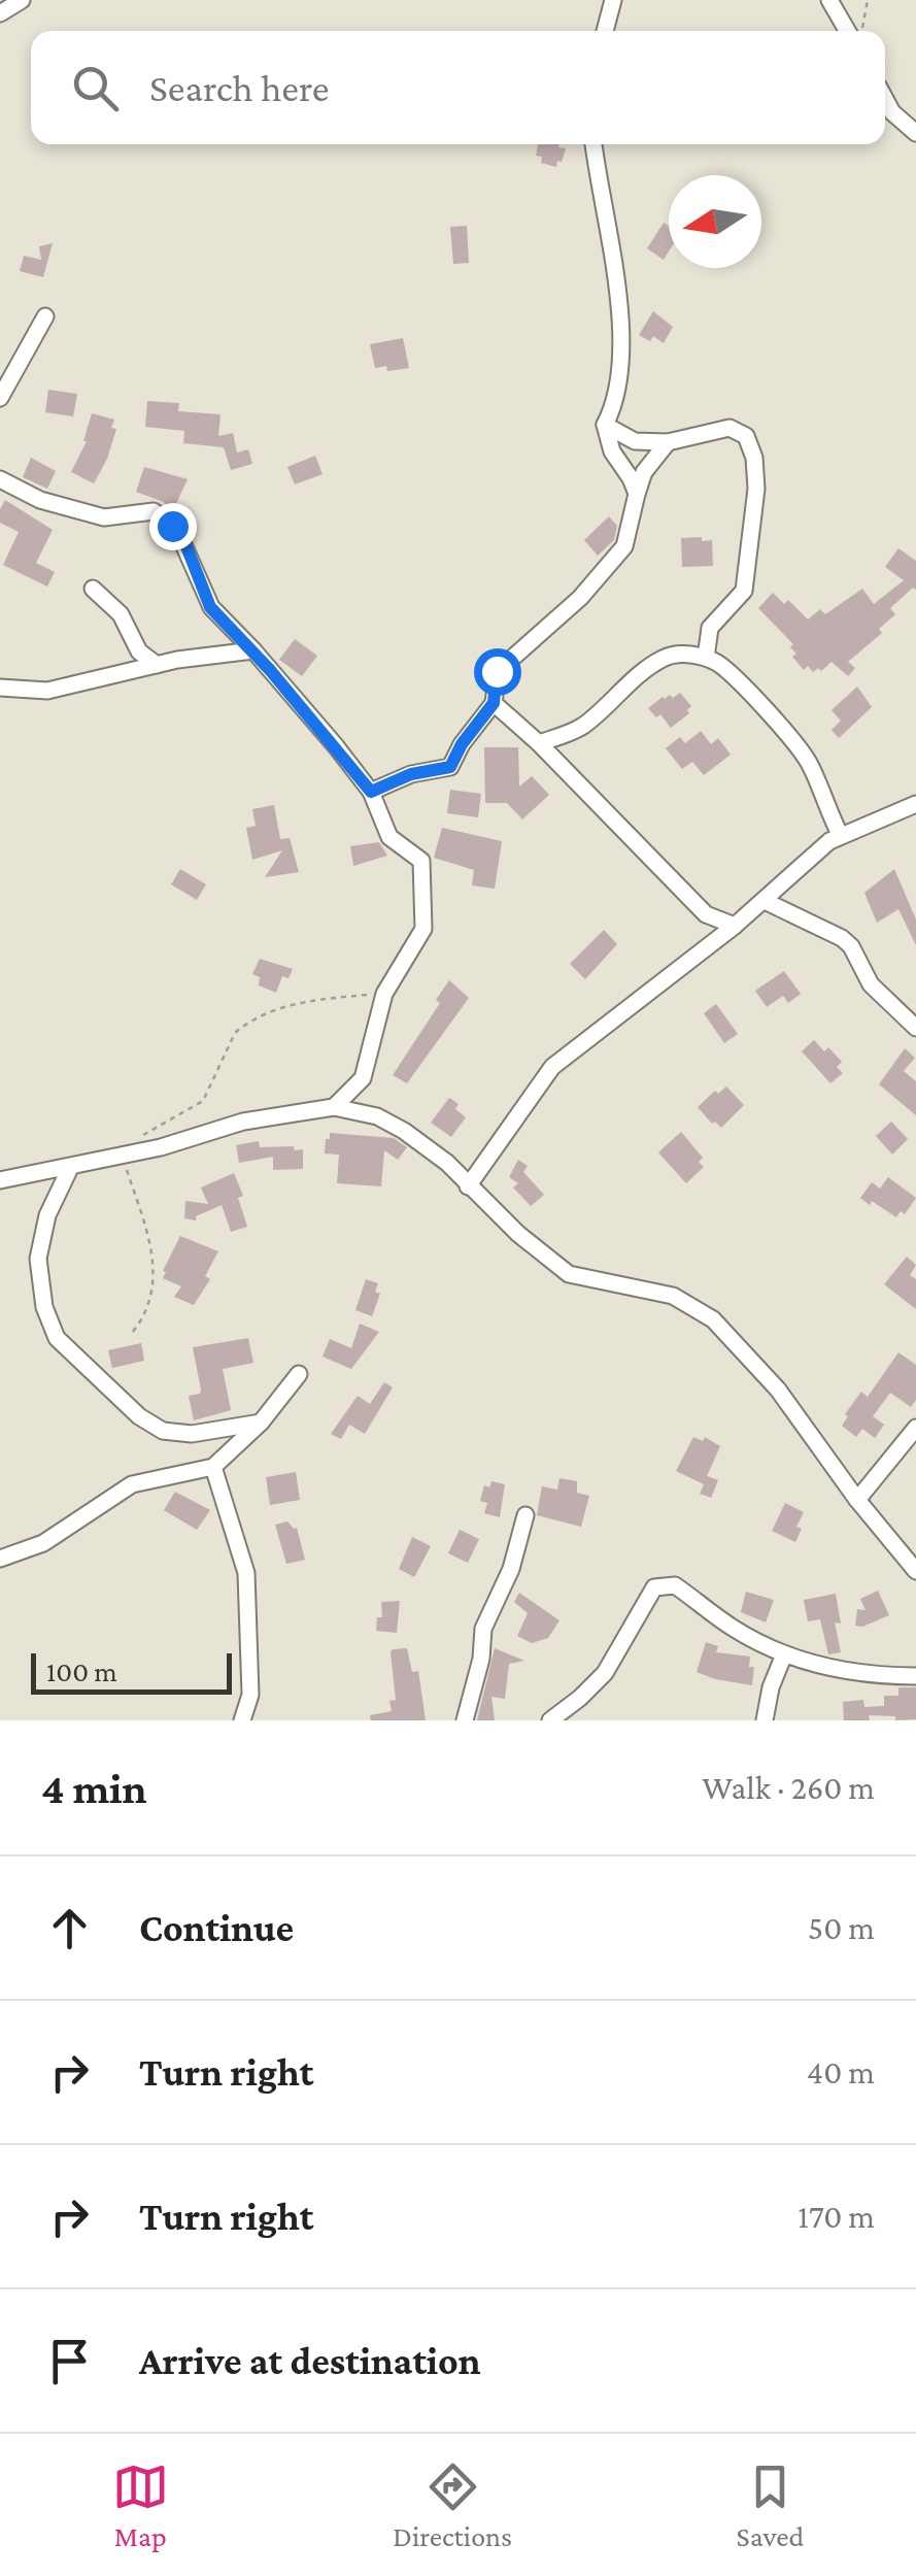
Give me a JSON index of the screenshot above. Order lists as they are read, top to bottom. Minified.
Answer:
{"scale_bar":"100 m","north":"left","page":{"search":"Search here","scale":"100 m","heading":["4 min","Walk · 260 m"],"list":[["Continue","50 m"],["Turn right","40 m"],["Turn right","170 m"],"Arrive at destination"],"nav":["Map","Directions","Saved"]}}
